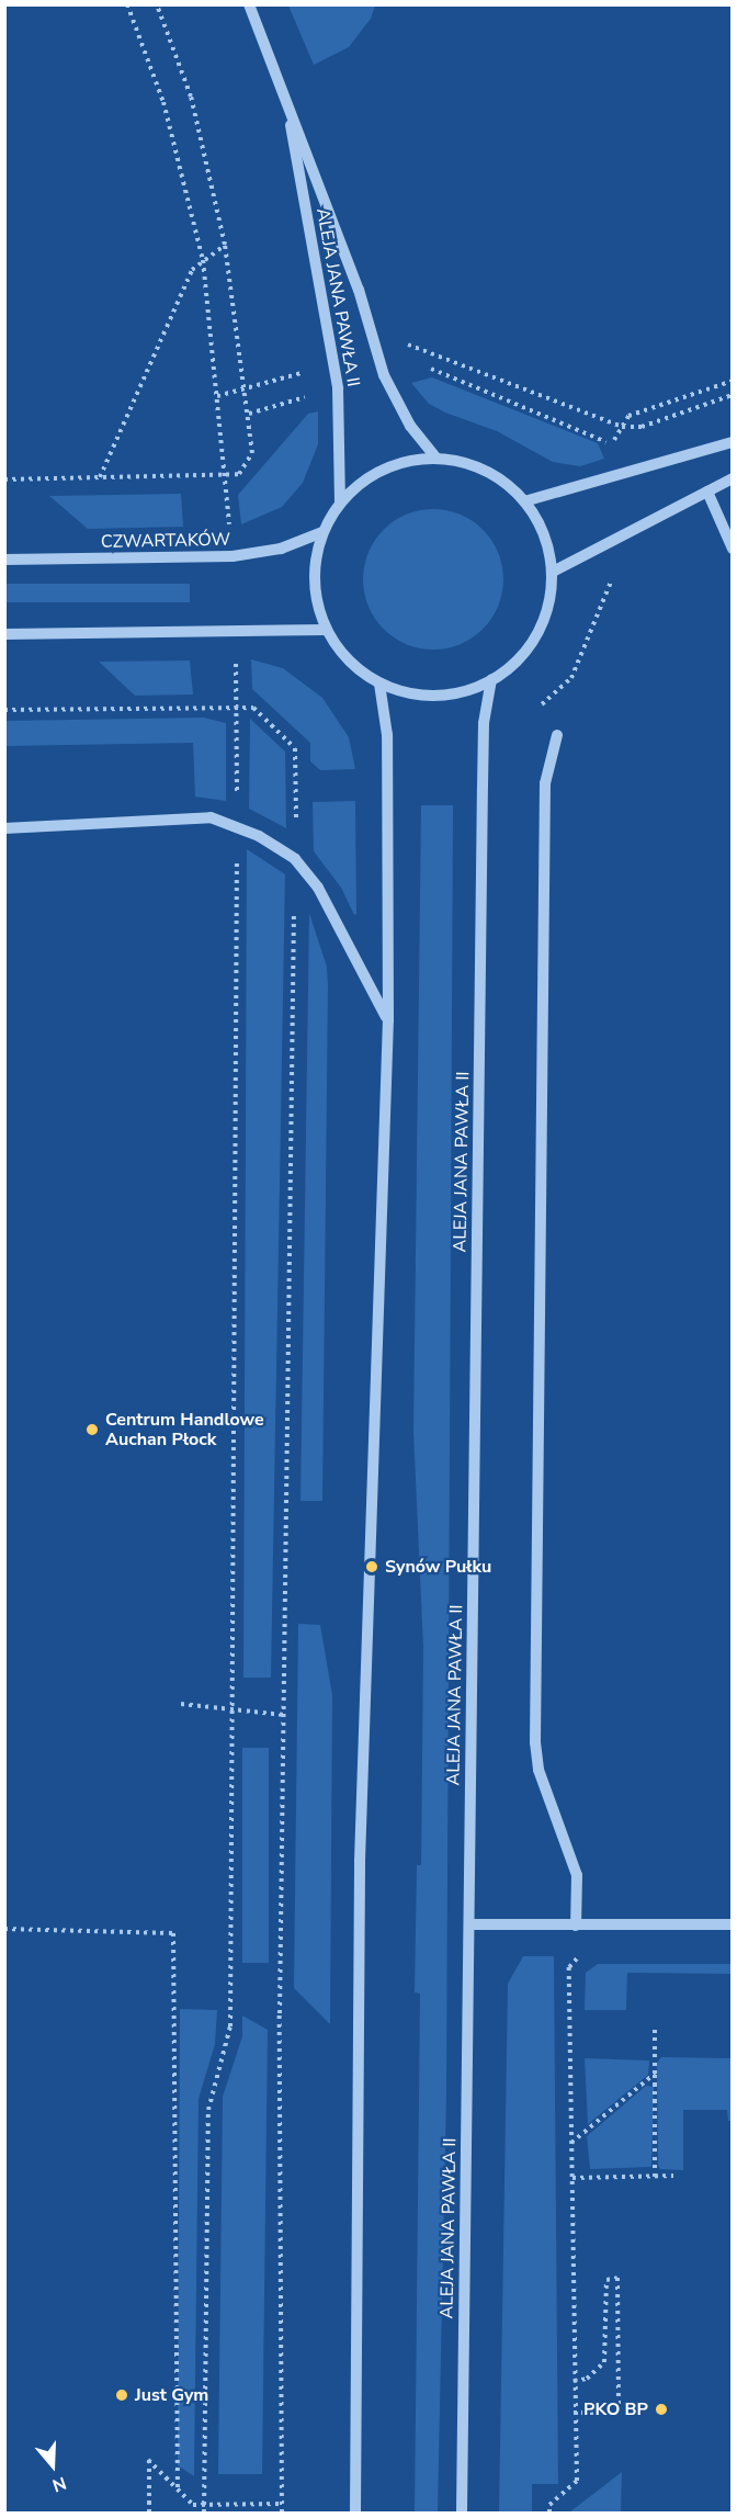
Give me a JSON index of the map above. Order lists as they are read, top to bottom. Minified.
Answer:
{"streets":{"street":["ALEJA JANA PAWŁA II","CZWARTAKÓW"]},"places":["Centrum Handlowe Auchan Płock","Synów Pułku","Just Gym","PKO BP"],"north":"bottom"}
